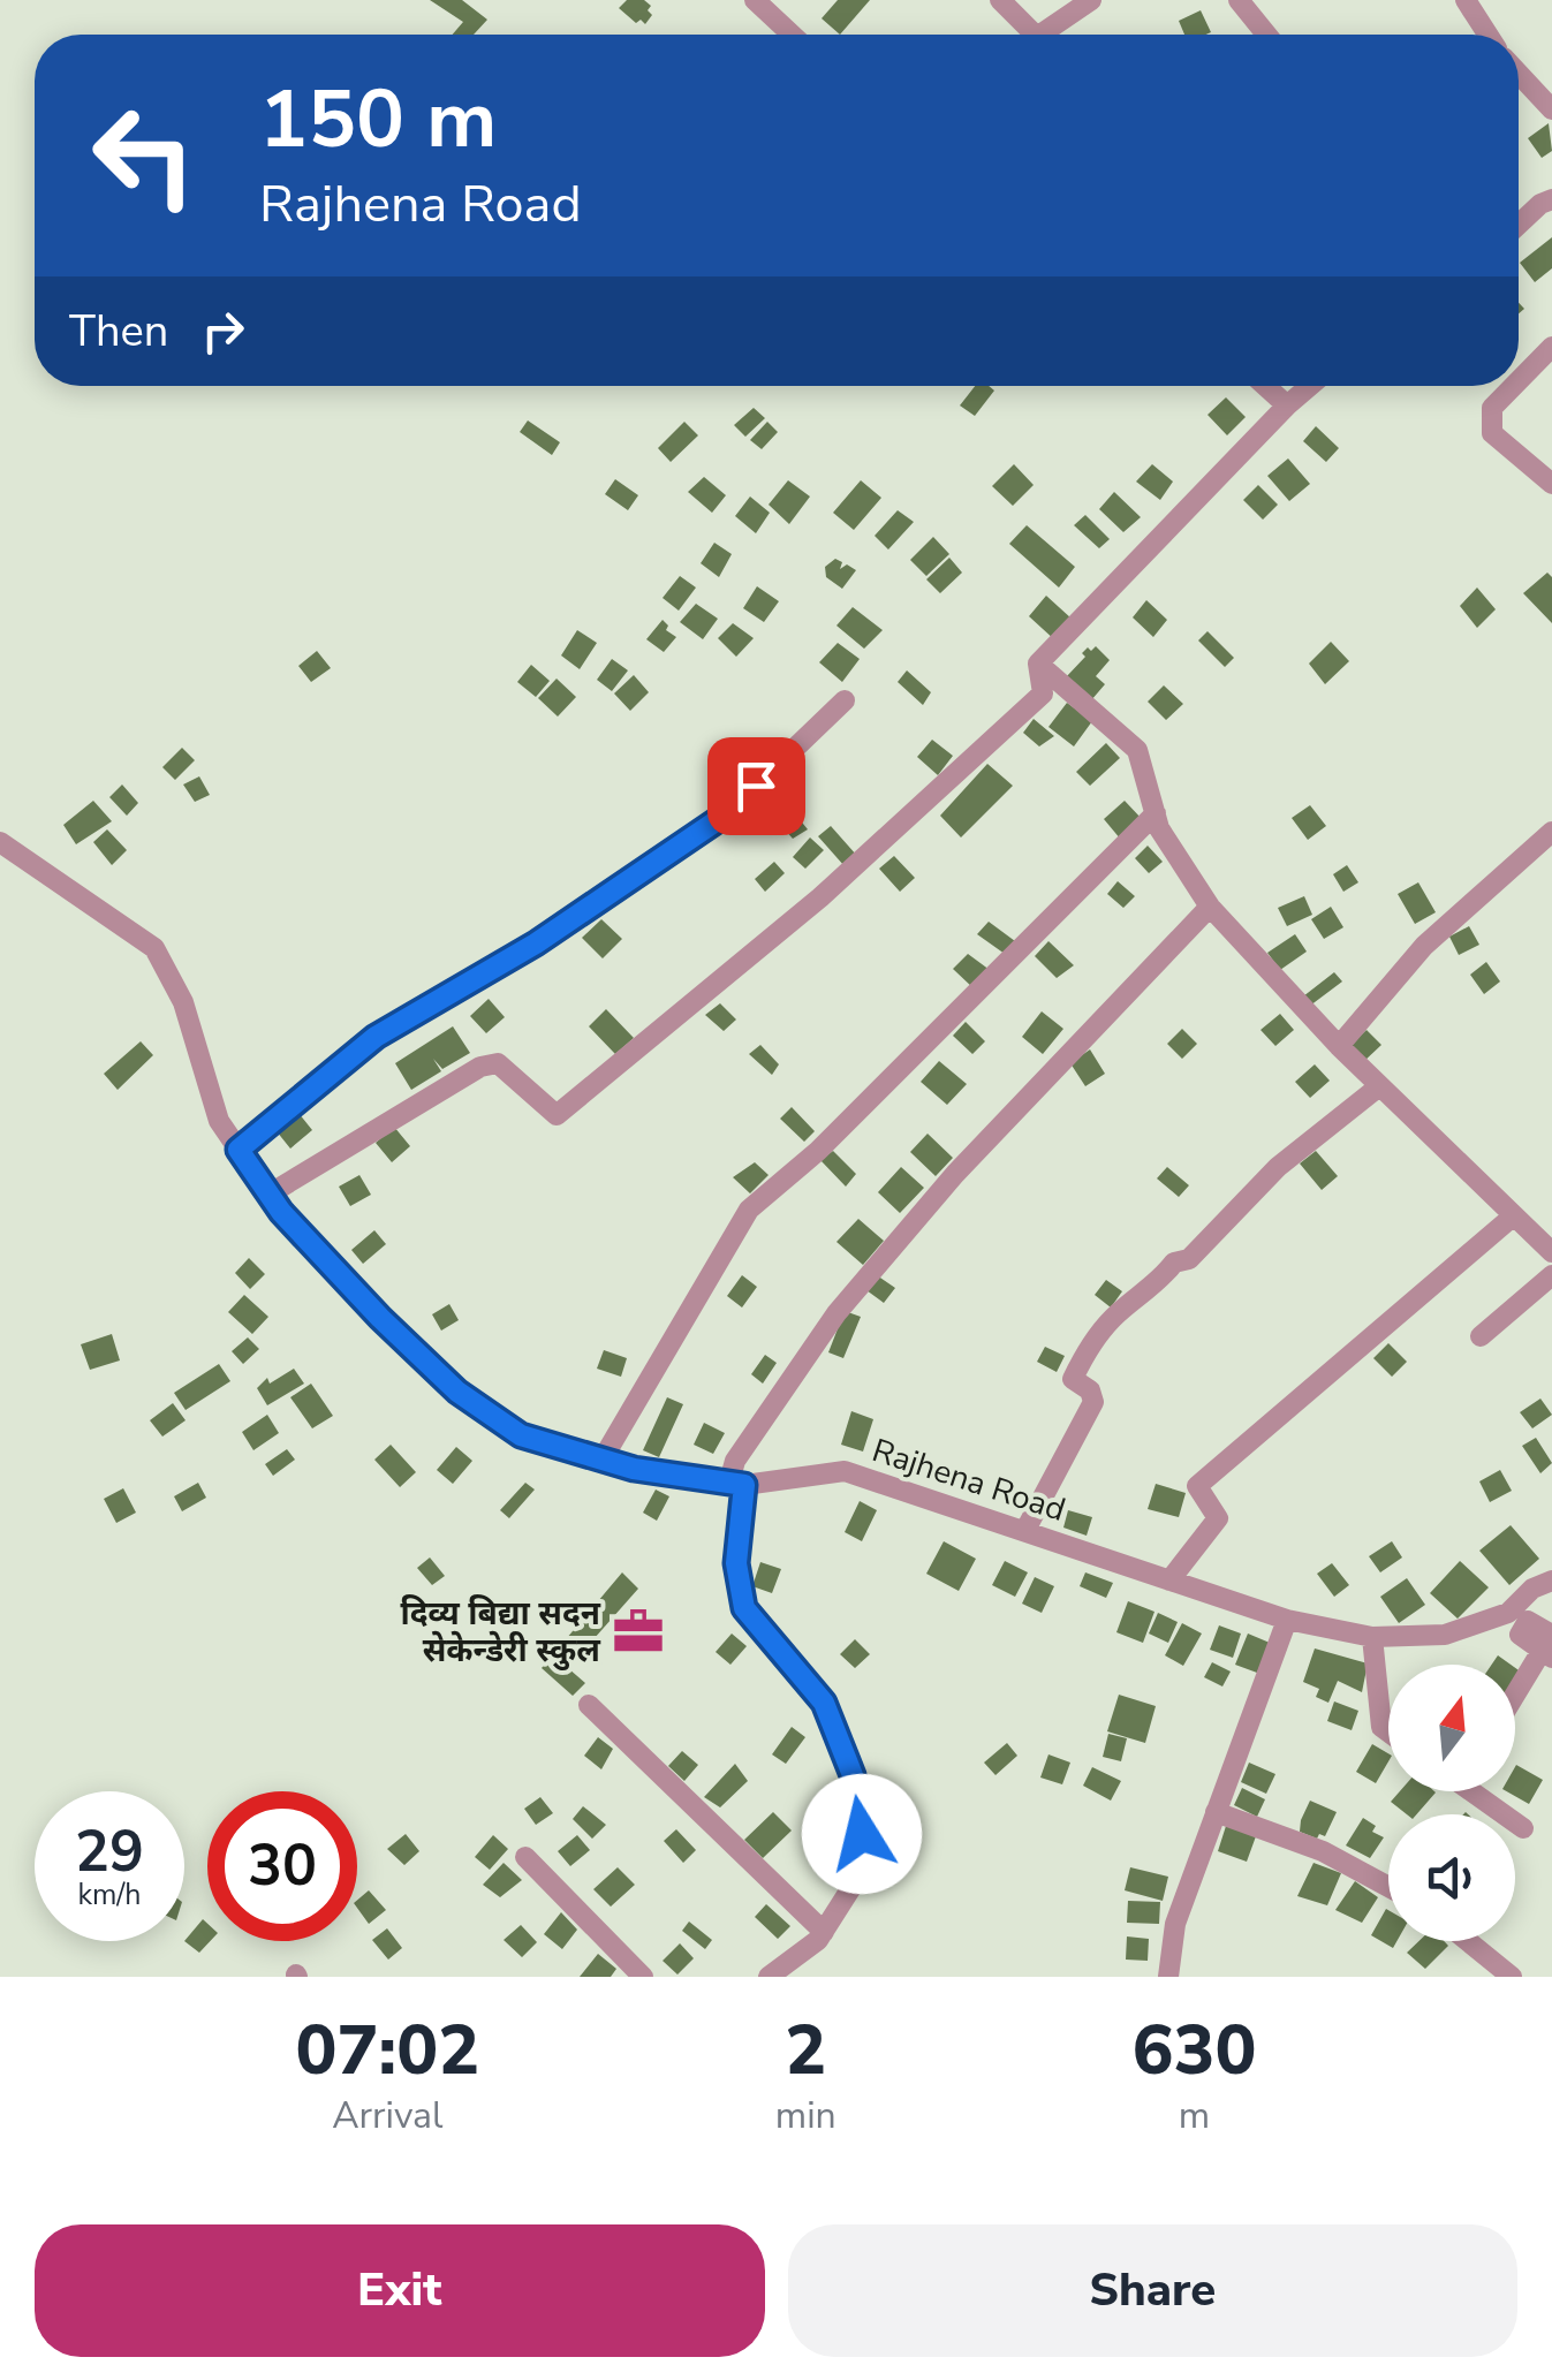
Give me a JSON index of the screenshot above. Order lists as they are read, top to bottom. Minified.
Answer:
{"streets":{"street":["Rajhena Road"]},"places":{"office":["दिव्य बिद्या सदन सेकेन्डेरी स्कुल"]},"north":"top","page":{"turn":["150 m","Rajhena Road"],"then":"Then","speed":"29 km/h","limit":"30","eta":["07:02","Arrival","2","min","630","m"],"buttons":["Exit","Share"]}}
